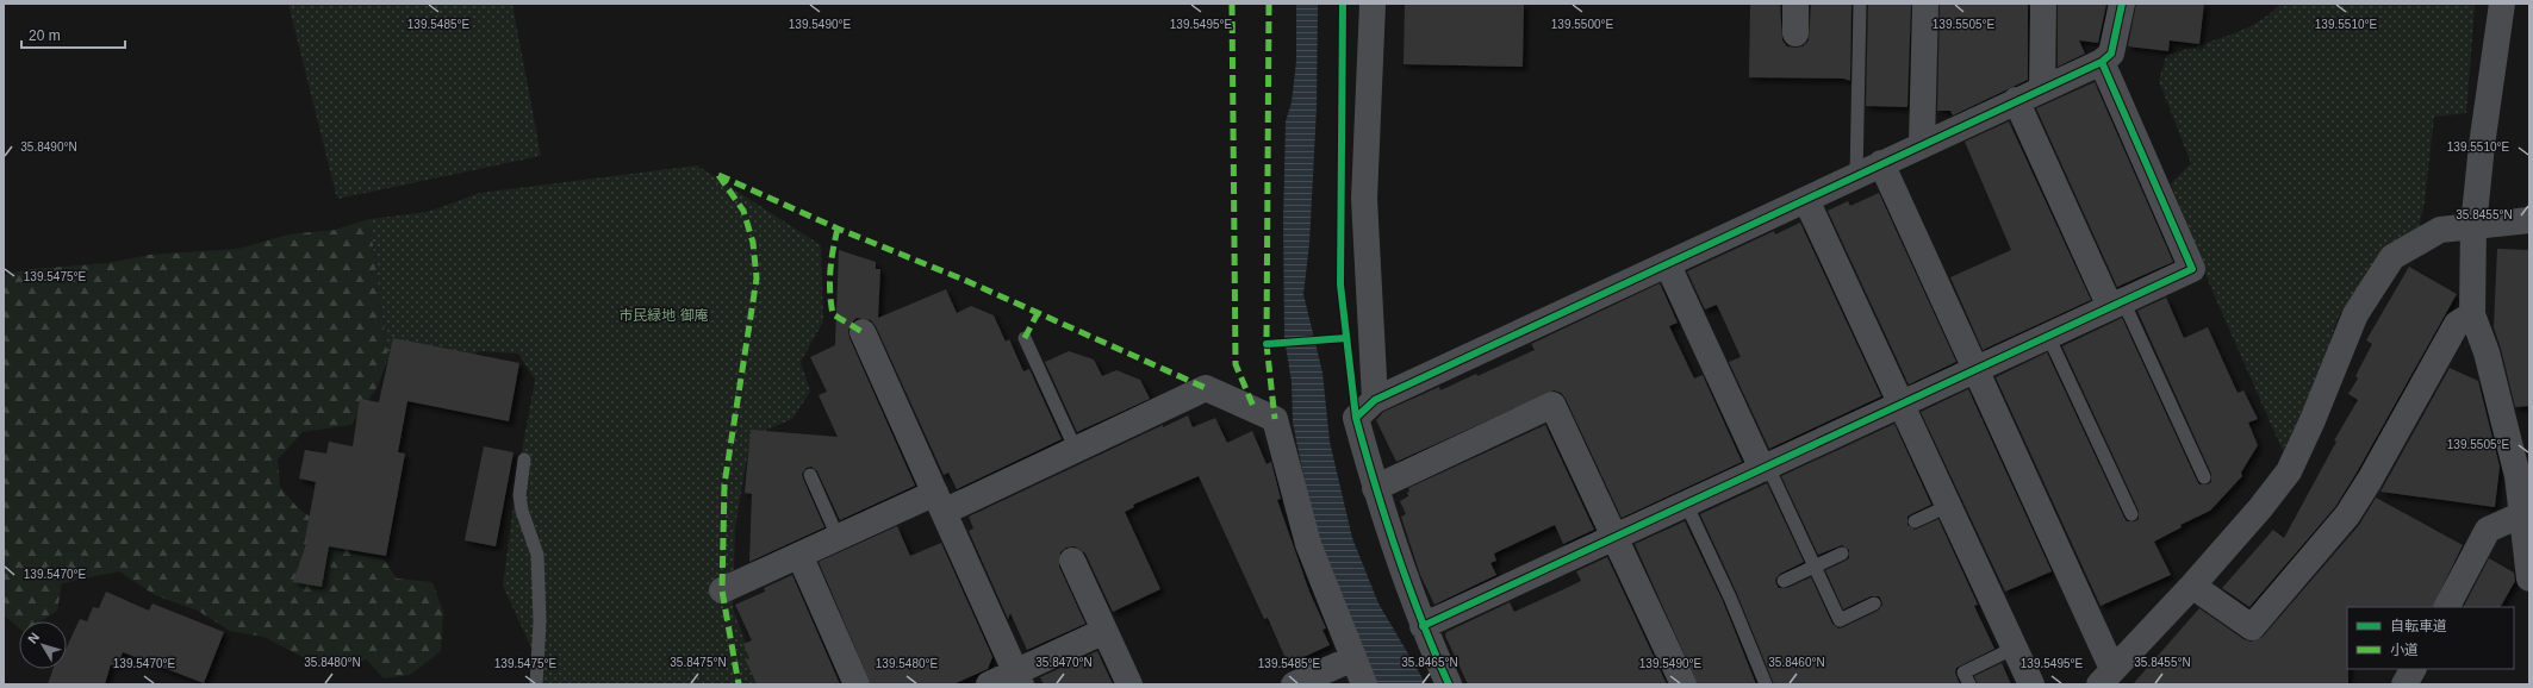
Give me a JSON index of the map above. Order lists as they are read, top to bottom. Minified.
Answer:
{"parks":["市民緑地 御庵"],"legend":["自転車道","小道"],"scale_bar":"20 m","north":"top left","coordinates":["139.5485°E","139.5490°E","139.5495°E","139.5500°E","139.5505°E","139.5510°E","35.8490°N","35.8455°N","139.5475°E","139.5470°E","35.8480°N","35.8475°N","35.8470°N","35.8465°N","35.8460°N","139.5480°E"]}
